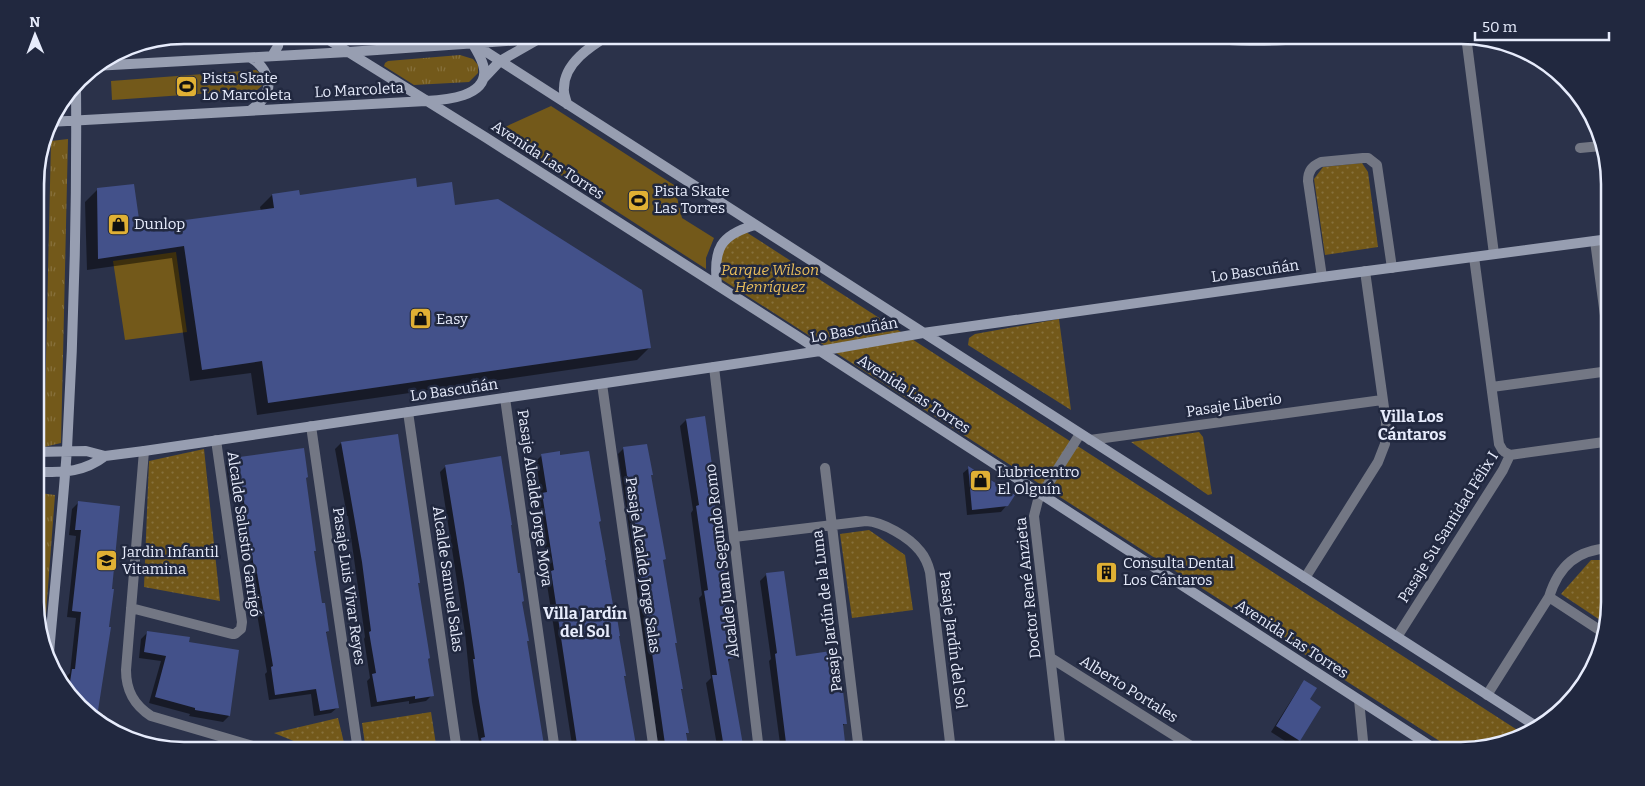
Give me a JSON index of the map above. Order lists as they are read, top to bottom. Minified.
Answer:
{"streets":{"street":["Lo Marcoleta","Avenida Las Torres","Lo Bascuñán","Pasaje Liberio","Pasaje Alcalde Jorge Moya","Pasaje Su Santidad Félix I","Alcalde Salustio Garrigó","Alcalde Juan Segundo Romo","Pasaje Alcalde Jorge Salas","Alcalde Samuel Salas","Pasaje Luis Vivar Reyes","Doctor René Anzieta","Pasaje Jardín de la Luna","Pasaje Jardín del Sol","Alberto Portales"]},"crossings":[["Lo Marcoleta","Avenida Las Torres"],["Avenida Las Torres","Lo Bascuñán"],["Avenida Las Torres","Doctor René Anzieta"],["Lo Bascuñán","Pasaje Alcalde Jorge Moya"],["Lo Bascuñán","Pasaje Su Santidad Félix I"],["Lo Bascuñán","Alcalde Salustio Garrigó"],["Lo Bascuñán","Alcalde Juan Segundo Romo"],["Lo Bascuñán","Pasaje Alcalde Jorge Salas"],["Lo Bascuñán","Alcalde Samuel Salas"],["Lo Bascuñán","Pasaje Luis Vivar Reyes"],["Alcalde Juan Segundo Romo","Pasaje Jardín del Sol"],["Doctor René Anzieta","Alberto Portales"],["Pasaje Jardín de la Luna","Pasaje Jardín del Sol"]],"districts":["Villa Los Cántaros","Villa Jardín del Sol"],"parks":["Parque Wilson Henríquez"],"places":{"sports":["Pista Skate Lo Marcoleta","Pista Skate Las Torres"],"shop":["Dunlop","Easy","Lubricentro El Olguín"],"school or university":["Jardin Infantil Vitamina"],"building":["Consulta Dental Los Cántaros"]},"scale_bar":"50 m","north":"top"}
